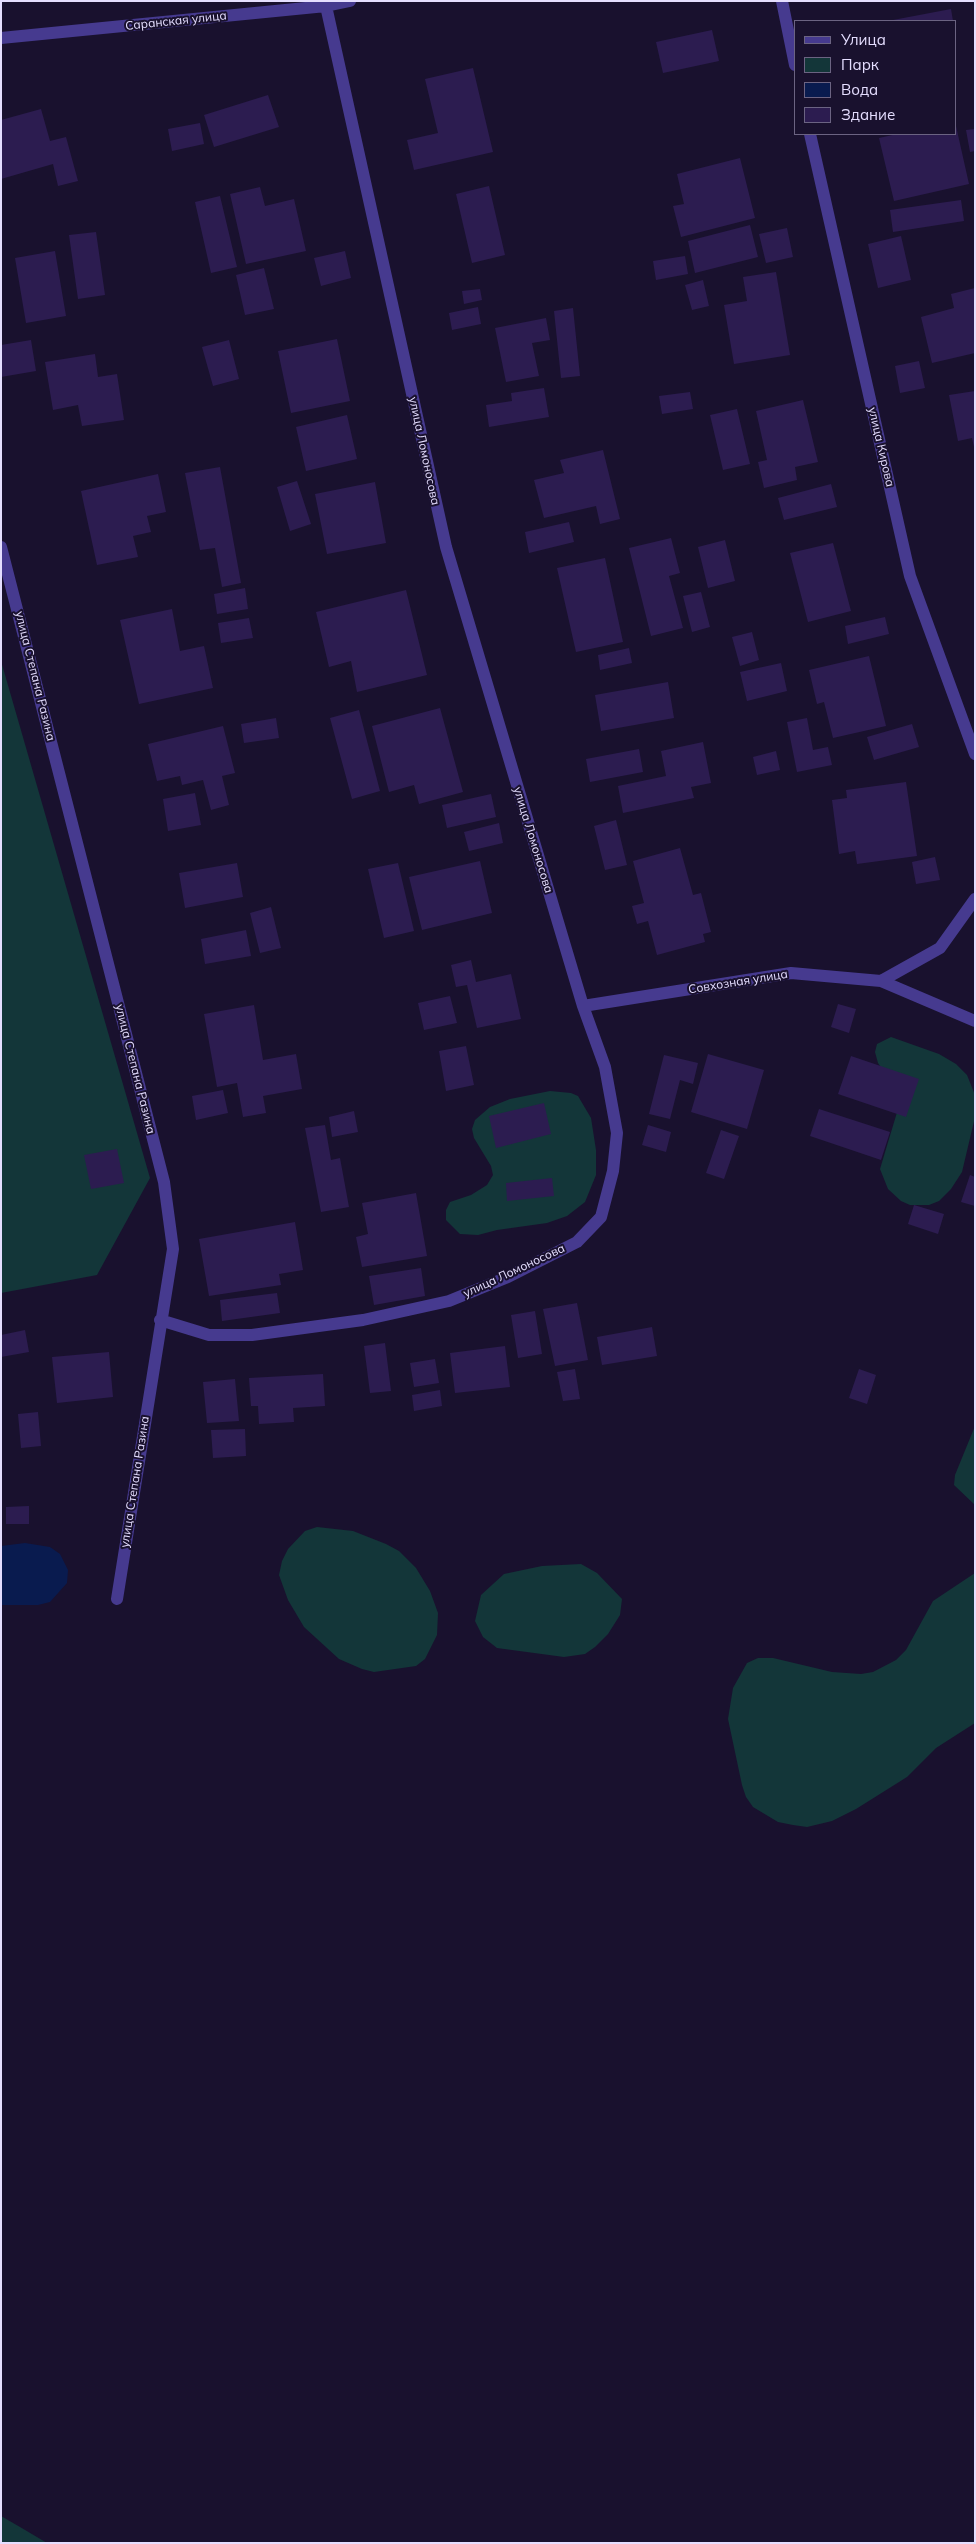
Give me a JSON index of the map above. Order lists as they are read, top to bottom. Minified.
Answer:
{"streets":{"street":["Саранская улица","улица Кирова","улица Ломоносова","улица Степана Разина","Совхозная улица"]},"crossings":[["Саранская улица","улица Ломоносова"],["улица Ломоносова","улица Степана Разина"],["улица Ломоносова","Совхозная улица"]],"legend":["Улица","Парк","Вода","Здание"]}
